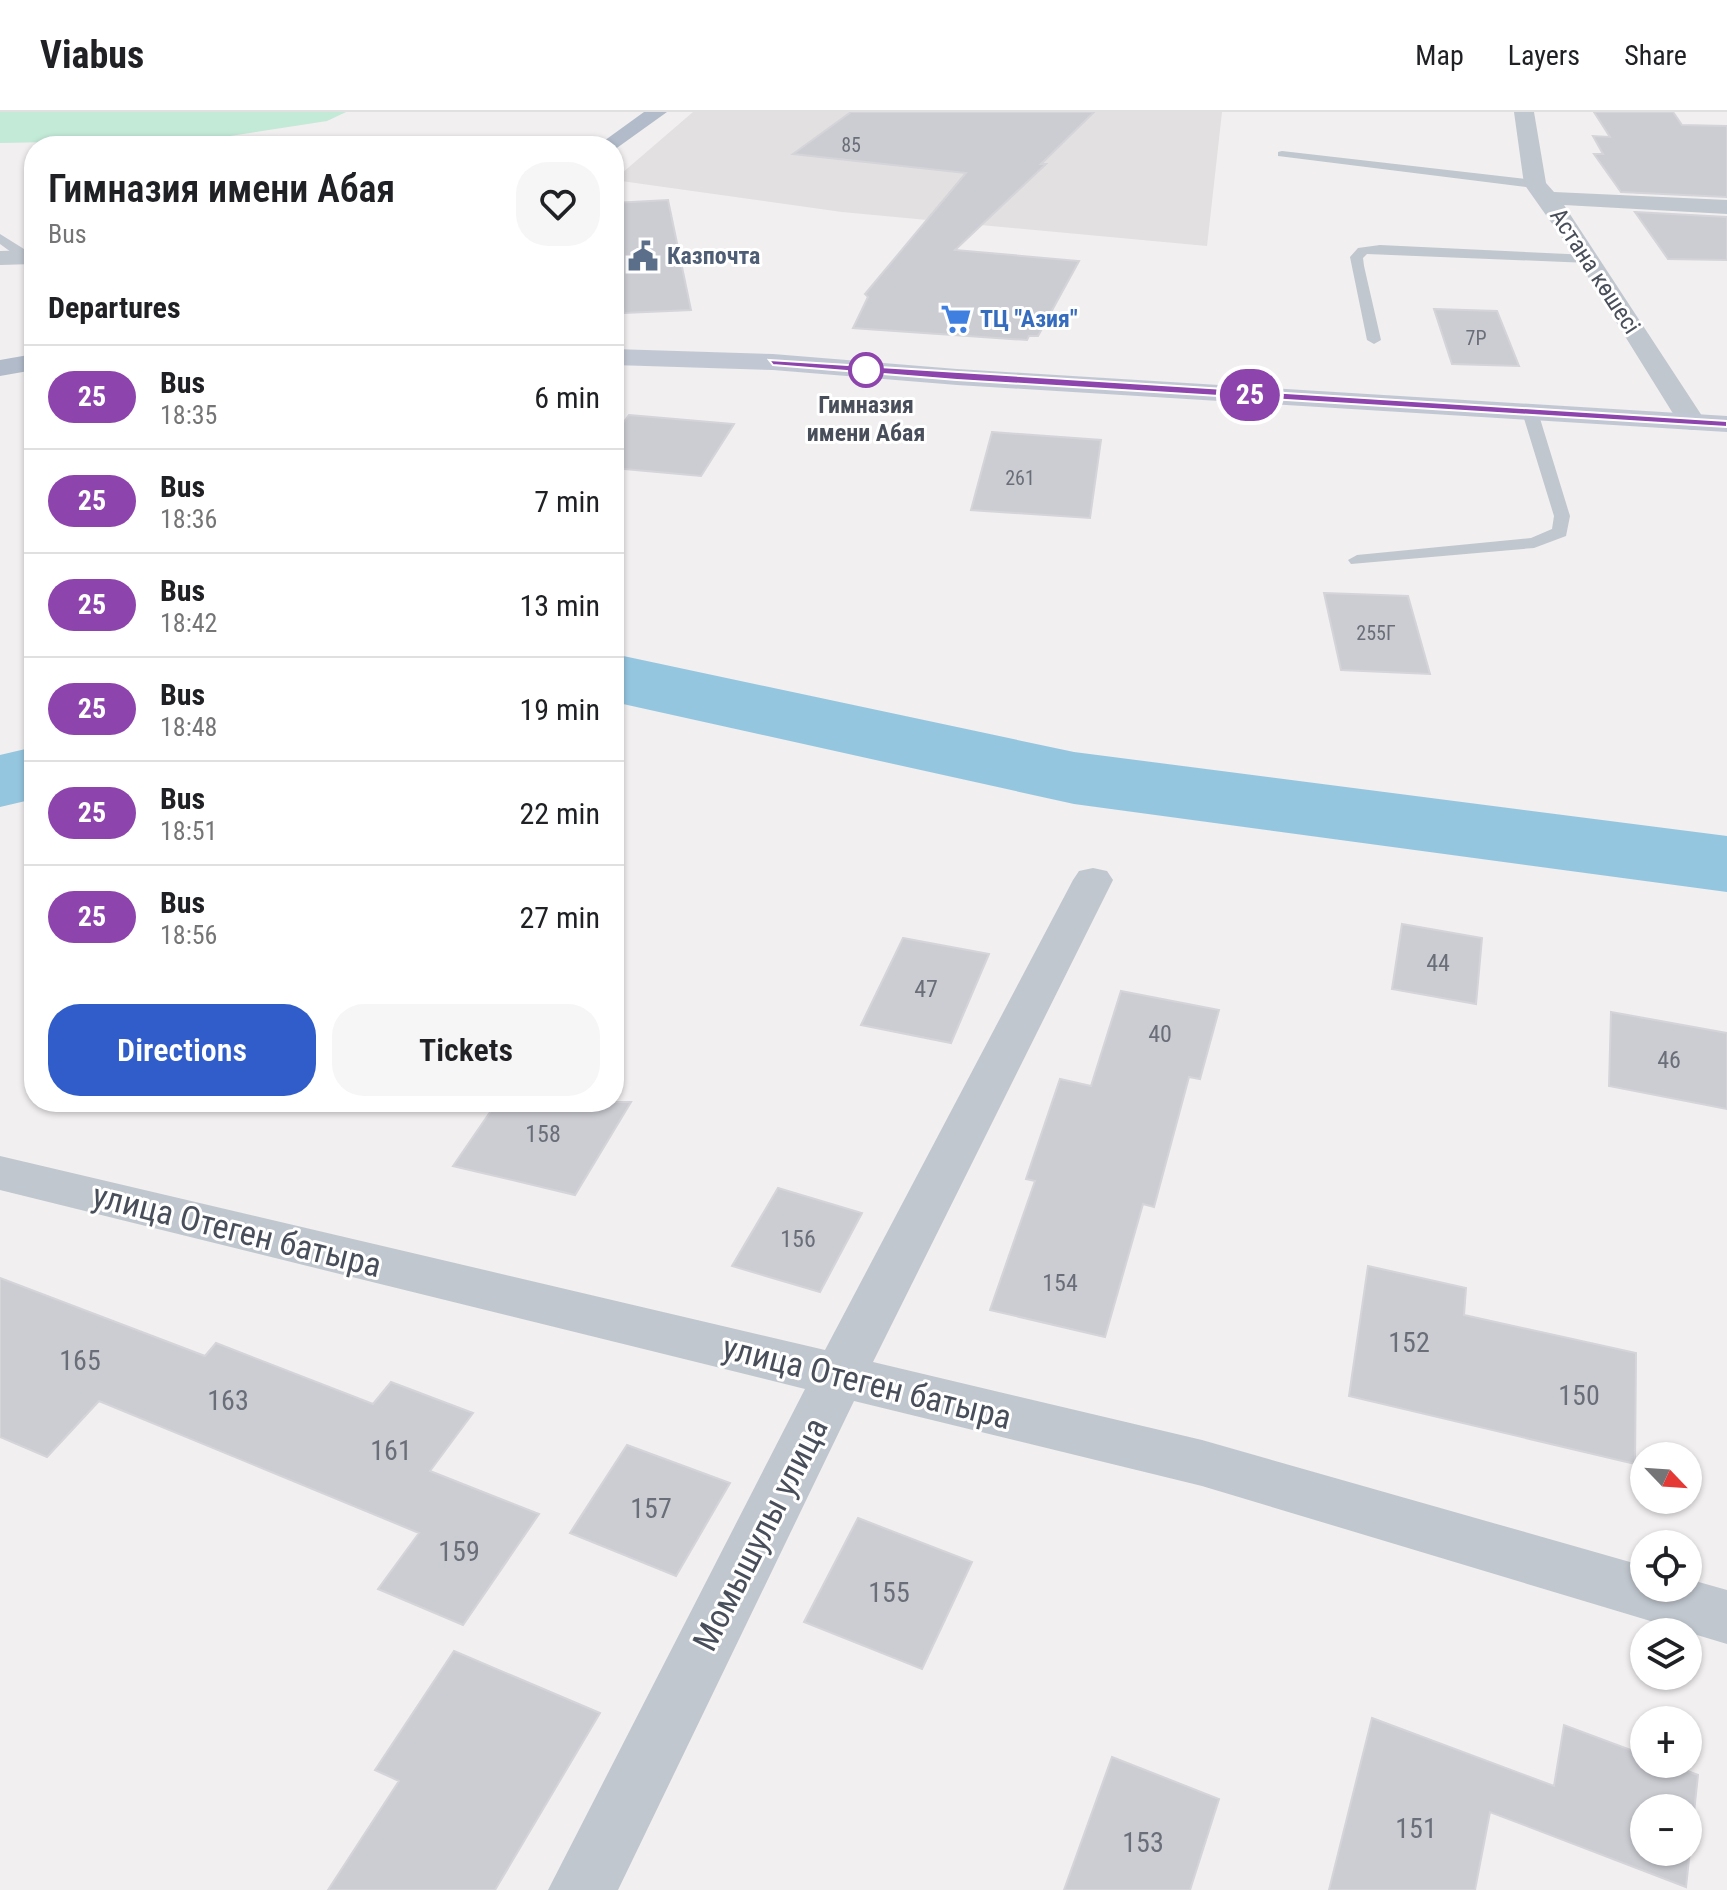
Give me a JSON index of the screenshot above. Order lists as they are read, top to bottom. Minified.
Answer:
{"streets":{"street":["Астана көшесі","улица Отеген батыра","Момышулы улица"]},"crossings":[["улица Отеген батыра","Момышулы улица"]],"places":{"public building":["Казпочта"],"supermarket":["ТЦ \"Азия\""],"other":["Гимназия имени Абая"]},"lines":["bus line 25"],"house_numbers":["85","7P","261","255Г","44","47","40","46","158","156","154","152","165","150","163","161","157","159","155","151","153"],"north":"bottom right","page":{"header":"Viabus","nav":["Map","Layers","Share"],"on_map":"25","heading":[["Гимназия имени Абая","Bus"],"Departures"],"list":[{"mark":"25","name":"Bus","note":"18:35","value":"6 min"},{"mark":"25","name":"Bus","note":"18:36","value":"7 min"},{"mark":"25","name":"Bus","note":"18:42","value":"13 min"},{"mark":"25","name":"Bus","note":"18:48","value":"19 min"},{"mark":"25","name":"Bus","note":"18:51","value":"22 min"},{"mark":"25","name":"Bus","note":"18:56","value":"27 min"}],"buttons":["Directions","Tickets"],"map_buttons":["+","−"]}}
